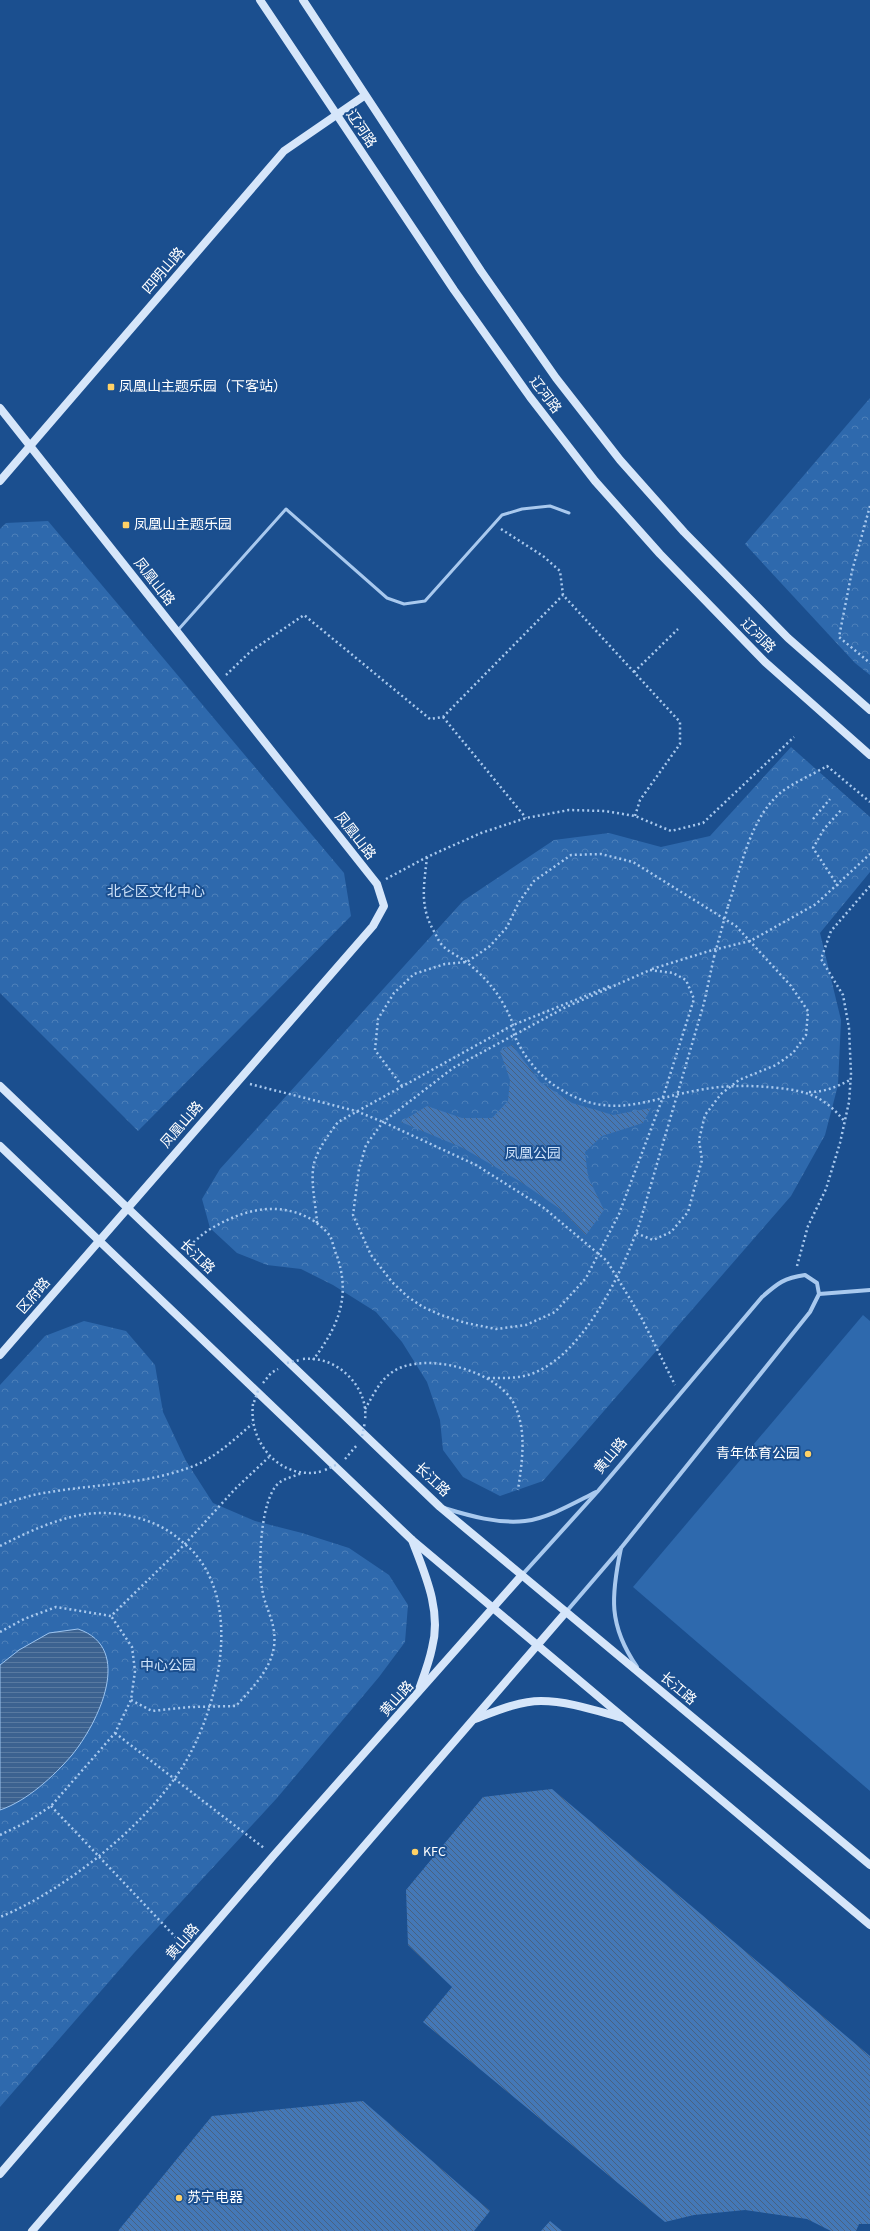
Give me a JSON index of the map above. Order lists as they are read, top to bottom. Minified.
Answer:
{"streets":{"main road":["辽河路","四明山路","凤凰山路","长江路","区府路","黄山路"]},"crossings":[["辽河路","四明山路"],["四明山路","凤凰山路"],["凤凰山路","长江路"],["凤凰山路","区府路"],["长江路","黄山路"]],"parks":["北仑区文化中心","凤凰公园","中心公园"],"places":{"transit":["凤凰山主题乐园（下客站）","凤凰山主题乐园"],"other":["青年体育公园","KFC","苏宁电器"]}}
